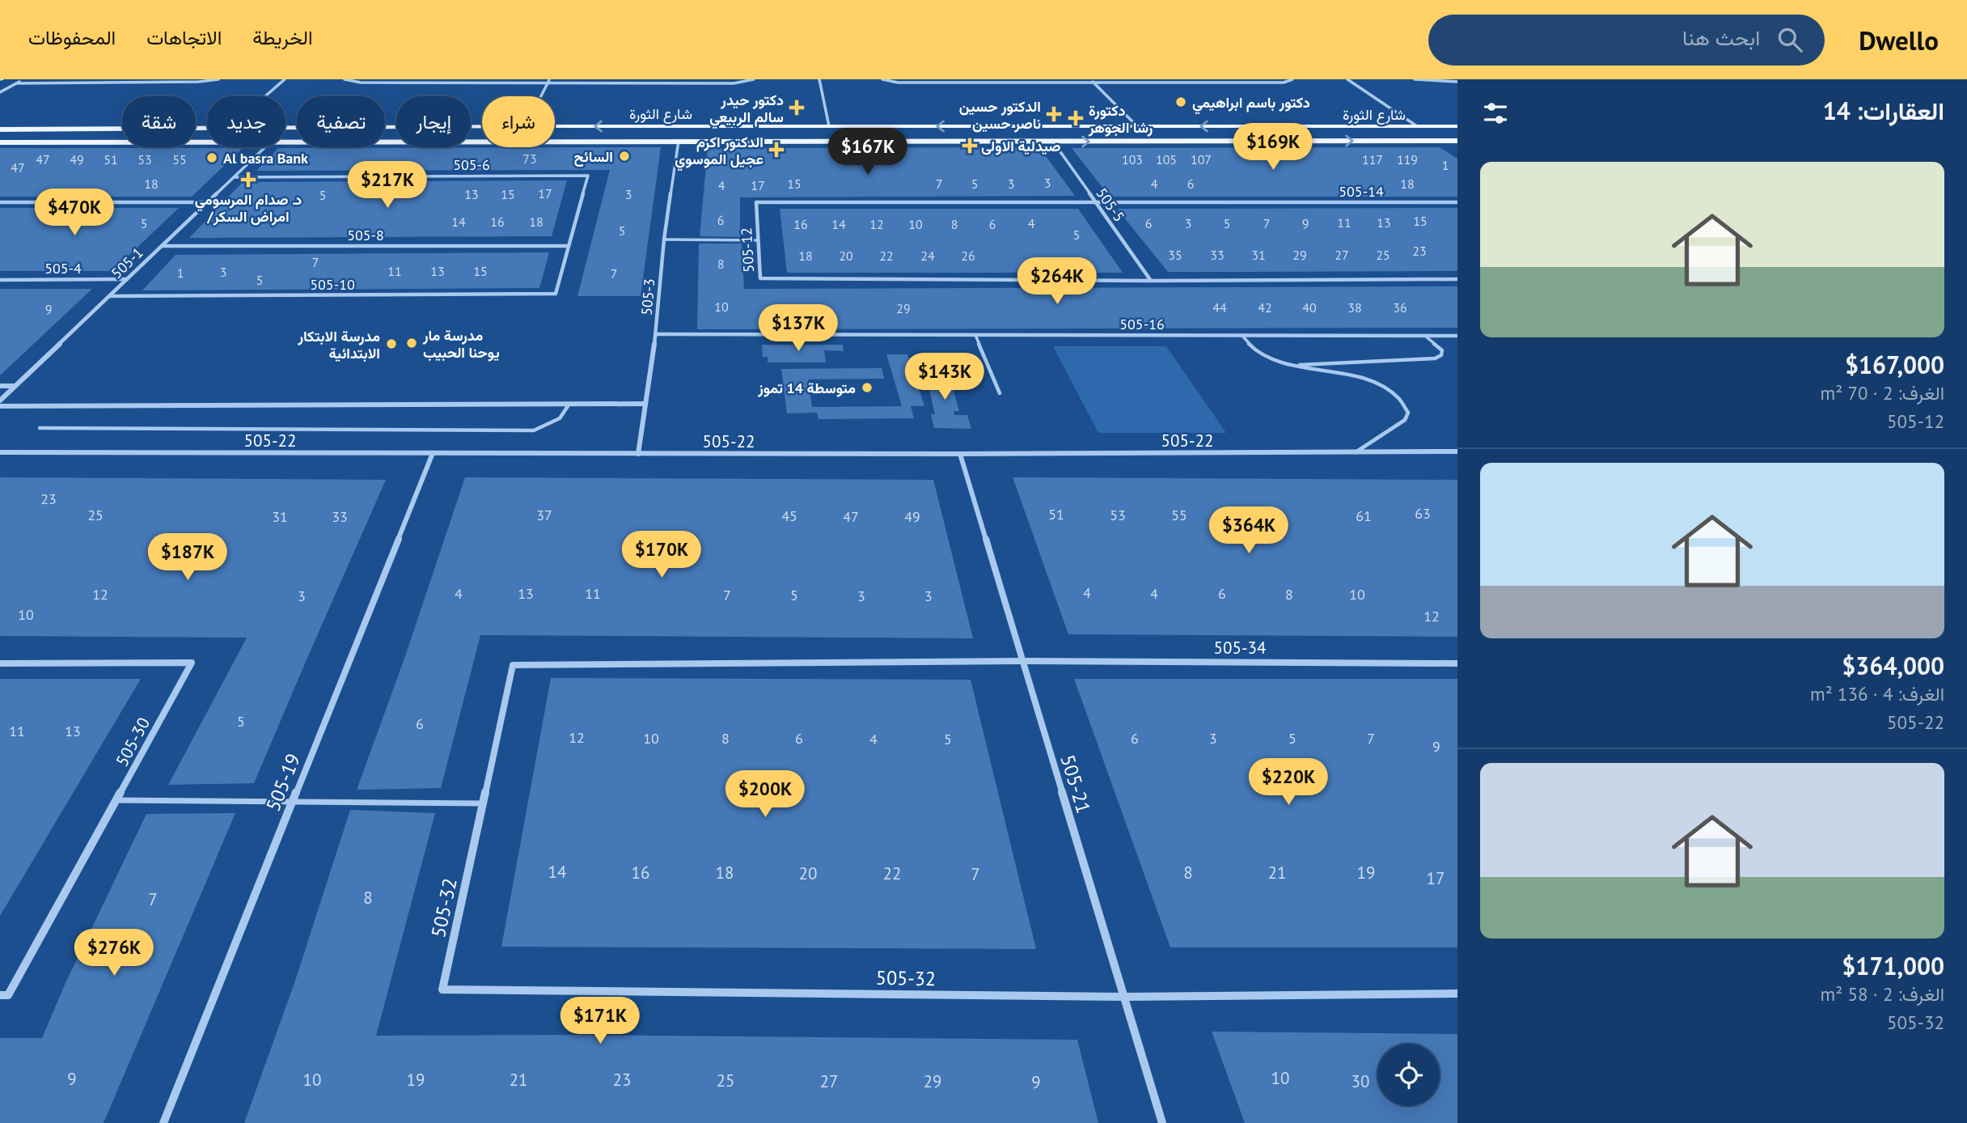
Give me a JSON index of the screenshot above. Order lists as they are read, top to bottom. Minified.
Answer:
{"streets":{"main road":["شارع الثورة"],"street":["505-6","505-14","505-5","505-8","505-12","505-1","505-4","505-10","505-3","505-16","505-22","505-34","505-30","505-19","505-21","505-32"]},"crossings":[["شارع الثورة","505-5"],["شارع الثورة","505-3"],["505-6","505-8"],["505-6","505-1"],["505-6","505-10"],["505-14","505-5"],["505-14","505-12"],["505-5","505-12"],["505-8","505-1"],["505-1","505-4"],["505-1","505-10"],["505-3","505-16"],["505-3","505-22"],["505-22","505-19"],["505-22","505-21"],["505-34","505-21"],["505-34","505-32"],["505-21","505-32"]],"places":{"other":["دكتور باسم ابراهيمي","السائح","Al basra Bank","مدرسة مار يوحنا الحبيب","مدرسة الابتكار الابتدائية","متوسطة 14 تموز"],"health":["دكتور حيدر سالم الربيعي","الدكتور حسين ناصر حسين","دكتورة رشا الجوهر","صيدلية الاولى","الدكتور اكرم عجيل الموسوي","د. صدام المرسومي /امراض السكر"]},"house_numbers":["73","47","49","51","53","55","103","105","107","117","119","1","47","3","18","15","7","5","3","4","6","18","4","17","17","13","15","3","5","6","15","14","16","18","11","13","5","4","6","3","5","7","9","16","14","12","10","8","6","5","5","23","35","33","31","29","27","25","18","20","22","24","26","7","8","11","13","15","3","1","7","5","10","44","42","40","38","36","29","9","23","63","51","25","37","53","55","45","61","31","33","47","49","4","4","13","11","4","6","12","8","10","7","5","3","3","3","10","12","5","6","11","13","12","10","8","6","6","3","5","7","4","5","9","14","16","18","8","21","19","20","22","7","17","8","7","10","9","10","19","21","23","25","27","29","30","9"],"page":{"header":"Dwello","search":"ابحث هنا","nav":["الخريطة","الاتجاهات","المحفوظات"],"heading":"العقارات: 14","chip":["شراء","إيجار","تصفية","جديد","شقة"],"price":["$169K","$167K","$217K","$470K","$264K","$137K","$143K","$364K","$170K","$187K","$220K","$200K","$276K","$171K"],"list":[{"name":"$167,000","note":"الغرف: 2 · 70 m² · 505-12"},{"name":"$364,000","note":"الغرف: 4 · 136 m² · 505-22"},{"name":"$171,000","note":"الغرف: 2 · 58 m² · 505-32"}]}}
